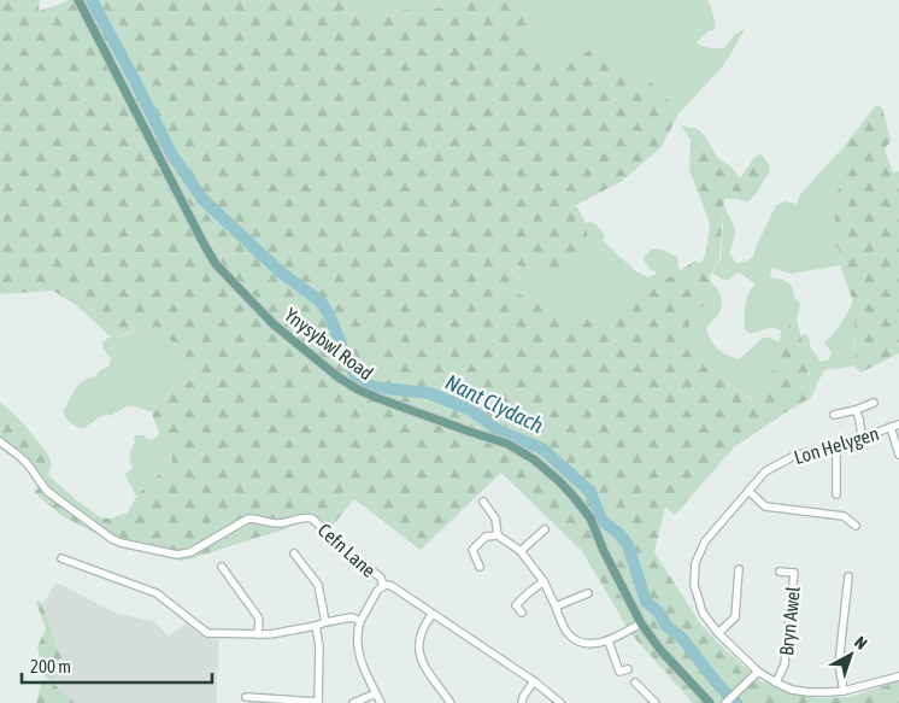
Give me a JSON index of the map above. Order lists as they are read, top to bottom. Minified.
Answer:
{"streets":{"main road":["Ynysybwl Road"],"street":["Lon Helygen","Cefn Lane","Bryn Awel"]},"crossings":[["Lon Helygen","Bryn Awel"]],"water":["Nant Clydach"],"scale_bar":"200 m","north":"top right"}
